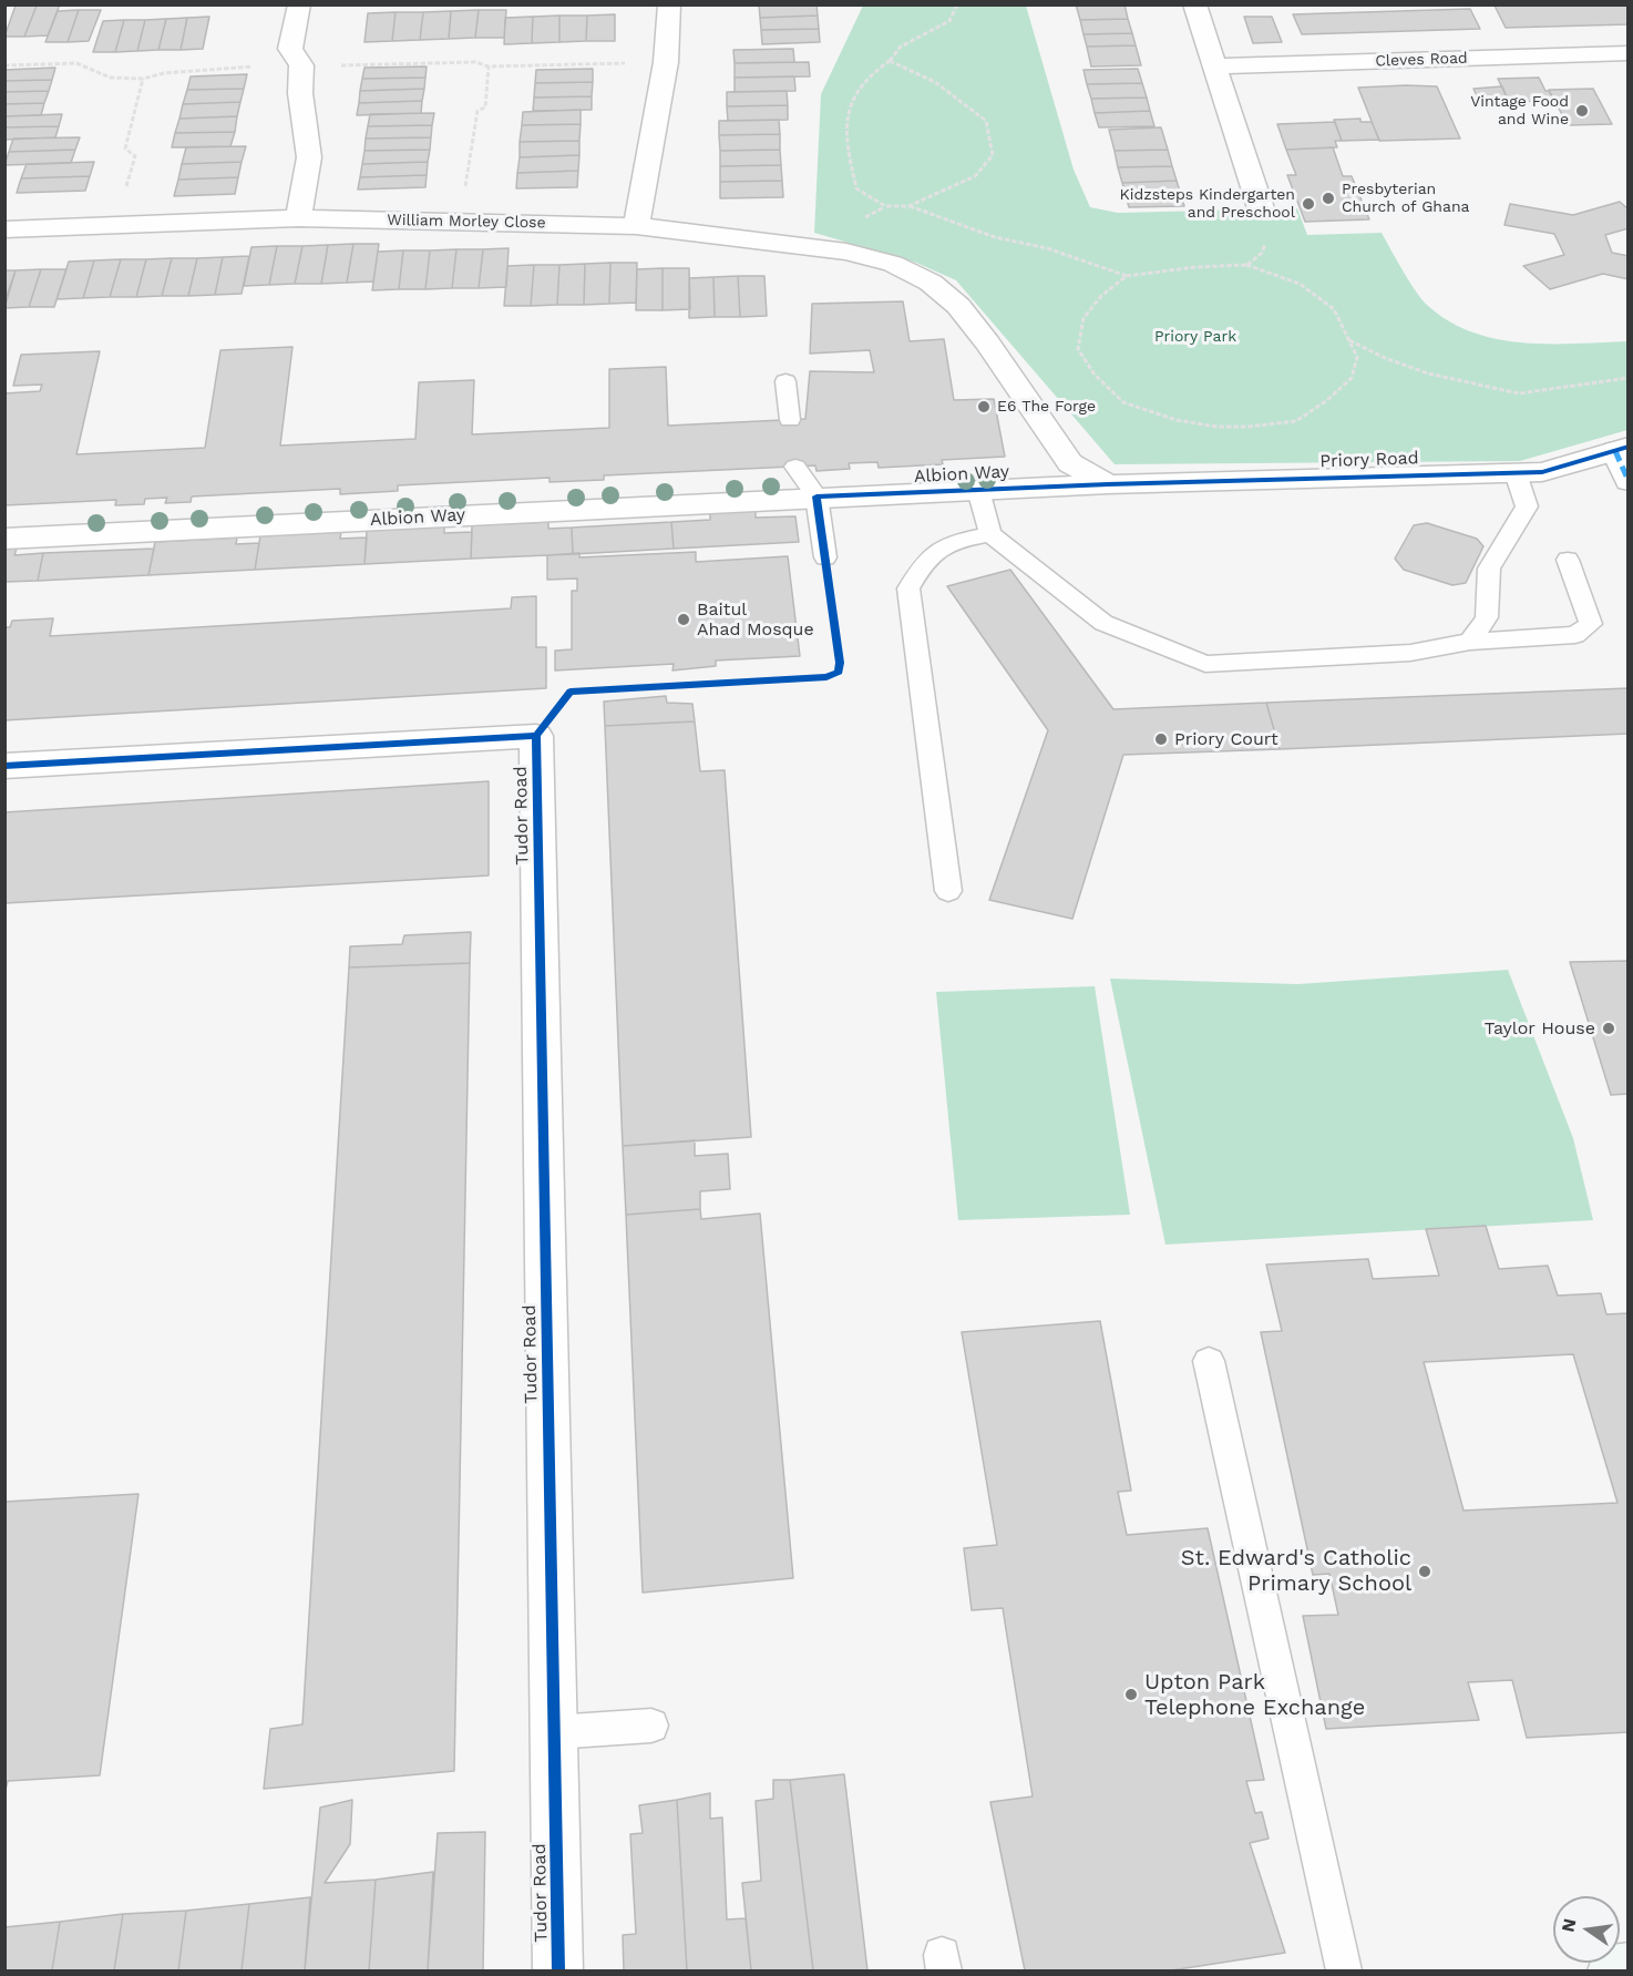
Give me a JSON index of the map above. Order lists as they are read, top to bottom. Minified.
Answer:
{"streets":{"street":["Cleves Road","William Morley Close","Priory Road","Albion Way","Tudor Road"]},"crossings":[["William Morley Close","Priory Road"],["Priory Road","Albion Way"]],"parks":["Priory Park"],"places":["Vintage Food and Wine","Presbyterian Church of Ghana","Kidzsteps Kindergarten and Preschool","E6 The Forge","Baitul Ahad Mosque","Priory Court","Taylor House","St. Edward's Catholic Primary School","Upton Park Telephone Exchange"],"north":"left"}
